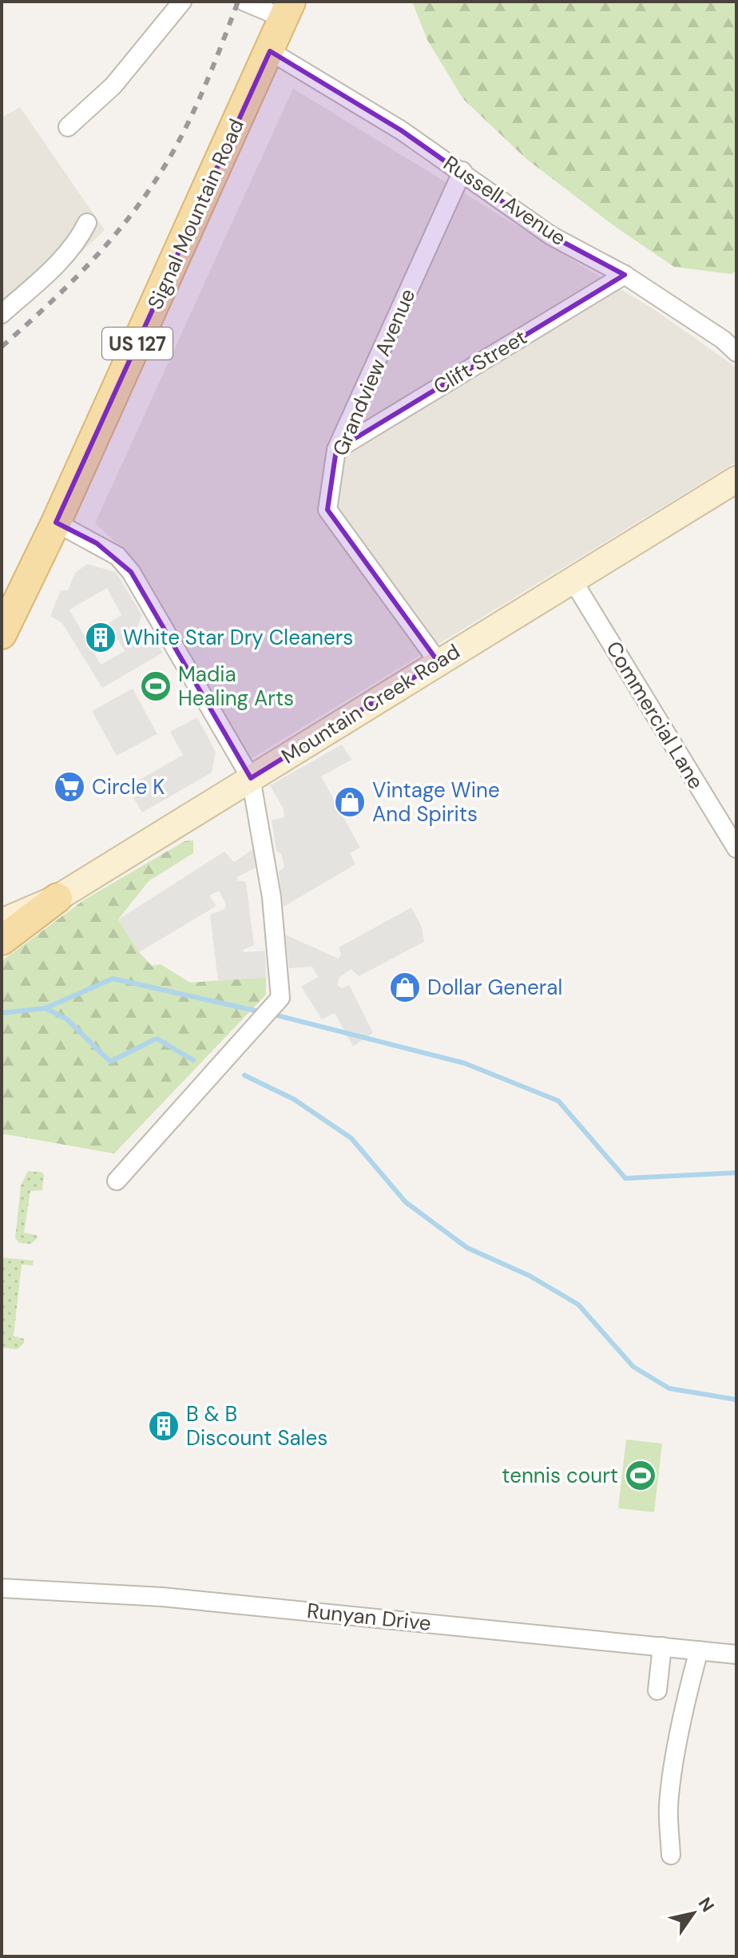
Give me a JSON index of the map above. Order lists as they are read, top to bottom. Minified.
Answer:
{"streets":{"main road":["Signal Mountain Road","US 127","Mountain Creek Road"],"street":["Russell Avenue","Clift Street","Grandview Avenue","Commercial Lane","Runyan Drive"]},"crossings":[["Russell Avenue","Signal Mountain Road"],["Russell Avenue","Clift Street"],["Russell Avenue","Grandview Avenue"],["Clift Street","Grandview Avenue"],["Grandview Avenue","Mountain Creek Road"],["Mountain Creek Road","Commercial Lane"]],"places":{"building":["White Star Dry Cleaners","B & B Discount Sales"],"sports":["Madia Healing Arts","tennis court"],"supermarket":["Circle K"],"shop":["Vintage Wine And Spirits","Dollar General"]},"north":"top right"}
